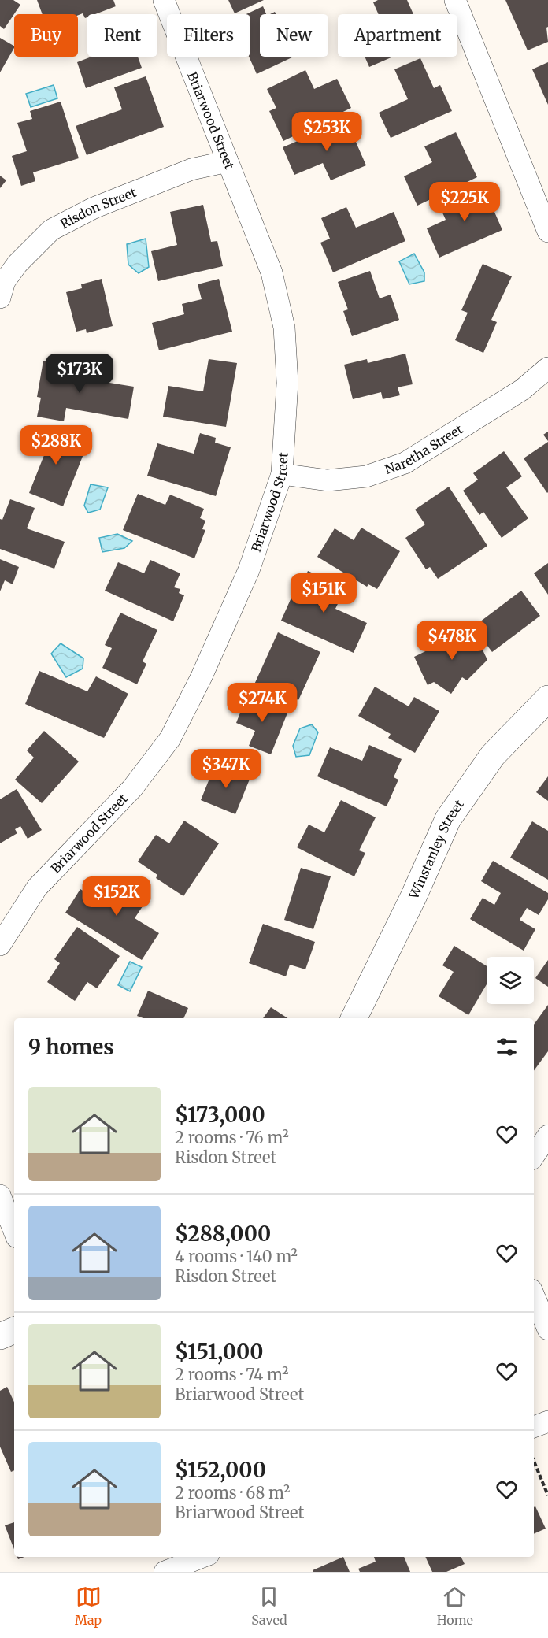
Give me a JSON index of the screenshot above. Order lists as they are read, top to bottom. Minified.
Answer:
{"streets":{"street":["Briarwood Street","Risdon Street","Naretha Street","Winstanley Street"]},"crossings":[["Briarwood Street","Risdon Street"],["Briarwood Street","Naretha Street"]],"page":{"chip":["Buy","Rent","Filters","New","Apartment"],"price":["$253K","$225K","$173K","$288K","$151K","$478K","$274K","$347K","$152K"],"heading":"9 homes","list":[{"name":"$173,000","note":"2 rooms · 76 m² · Risdon Street"},{"name":"$288,000","note":"4 rooms · 140 m² · Risdon Street"},{"name":"$151,000","note":"2 rooms · 74 m² · Briarwood Street"},{"name":"$152,000","note":"2 rooms · 68 m² · Briarwood Street"}],"tabs":["Map","Saved","Home"]}}
